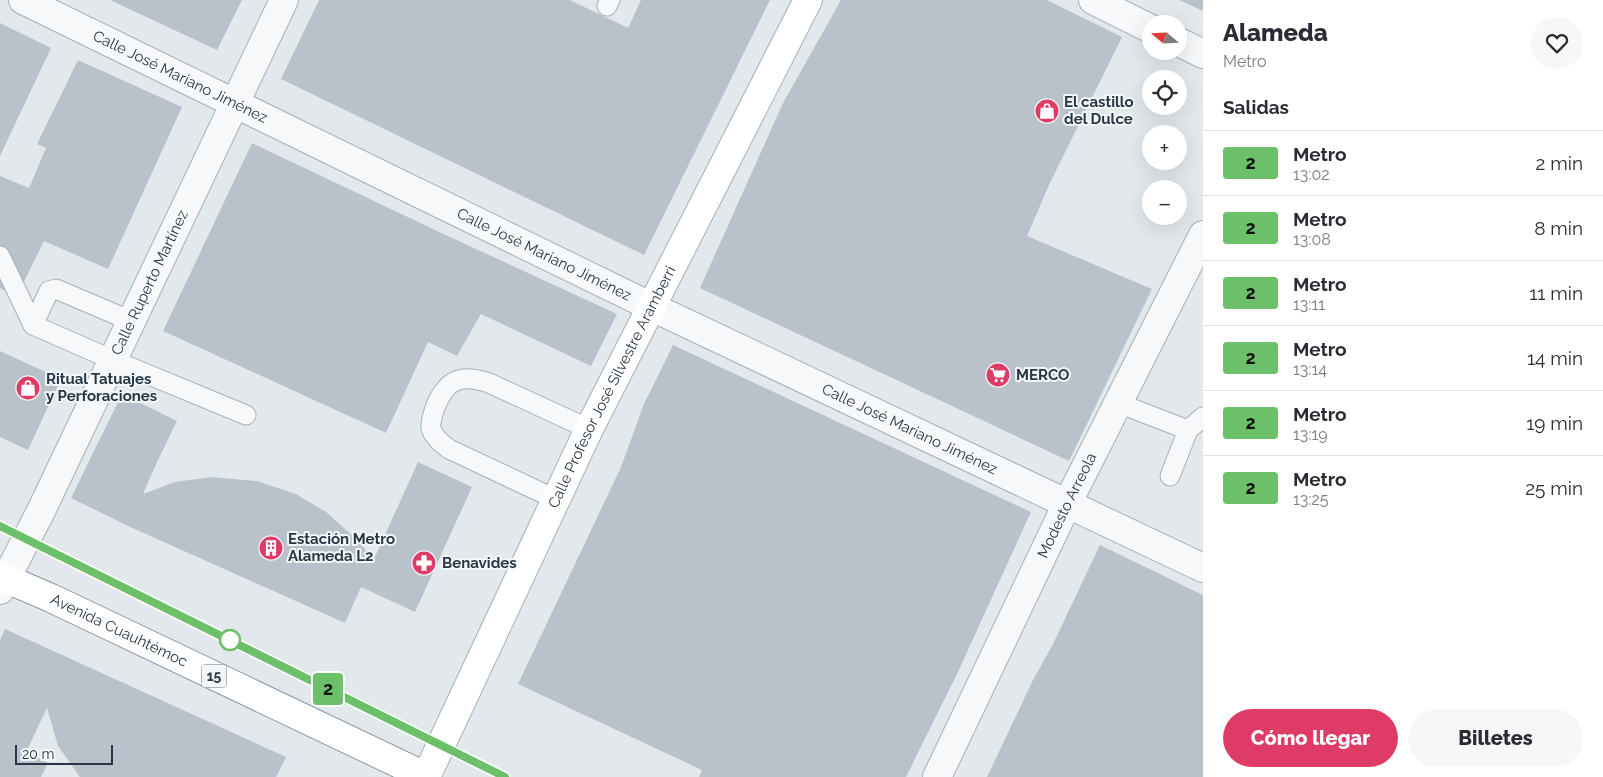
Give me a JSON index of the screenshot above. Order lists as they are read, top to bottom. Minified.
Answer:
{"streets":{"main road":["Calle Profesor José Silvestre Aramberri","Avenida Cuauhtémoc","15"],"street":["Calle José Mariano Jiménez","Calle Ruperto Martínez","Modesto Arreola"]},"crossings":[["Calle José Mariano Jiménez","Calle Ruperto Martínez"],["Calle José Mariano Jiménez","Calle Profesor José Silvestre Aramberri"],["Calle José Mariano Jiménez","Modesto Arreola"],["Calle Ruperto Martínez","Avenida Cuauhtémoc"],["Calle Profesor José Silvestre Aramberri","Avenida Cuauhtémoc"]],"places":{"shop":["El castillo del Dulce","Ritual Tatuajes y Perforaciones"],"supermarket":["MERCO"],"building":["Estación Metro Alameda L2"],"pharmacy":["Benavides"]},"lines":["metro line 2"],"scale_bar":"20 m","north":"left","page":{"on_map":"2","heading":[["Alameda","Metro"],"Salidas"],"map_buttons":["+","−"],"list":[{"mark":"2","name":"Metro","note":"13:02","value":"2 min"},{"mark":"2","name":"Metro","note":"13:08","value":"8 min"},{"mark":"2","name":"Metro","note":"13:11","value":"11 min"},{"mark":"2","name":"Metro","note":"13:14","value":"14 min"},{"mark":"2","name":"Metro","note":"13:19","value":"19 min"},{"mark":"2","name":"Metro","note":"13:25","value":"25 min"}],"buttons":["Cómo llegar","Billetes"],"scale":"20 m"}}
